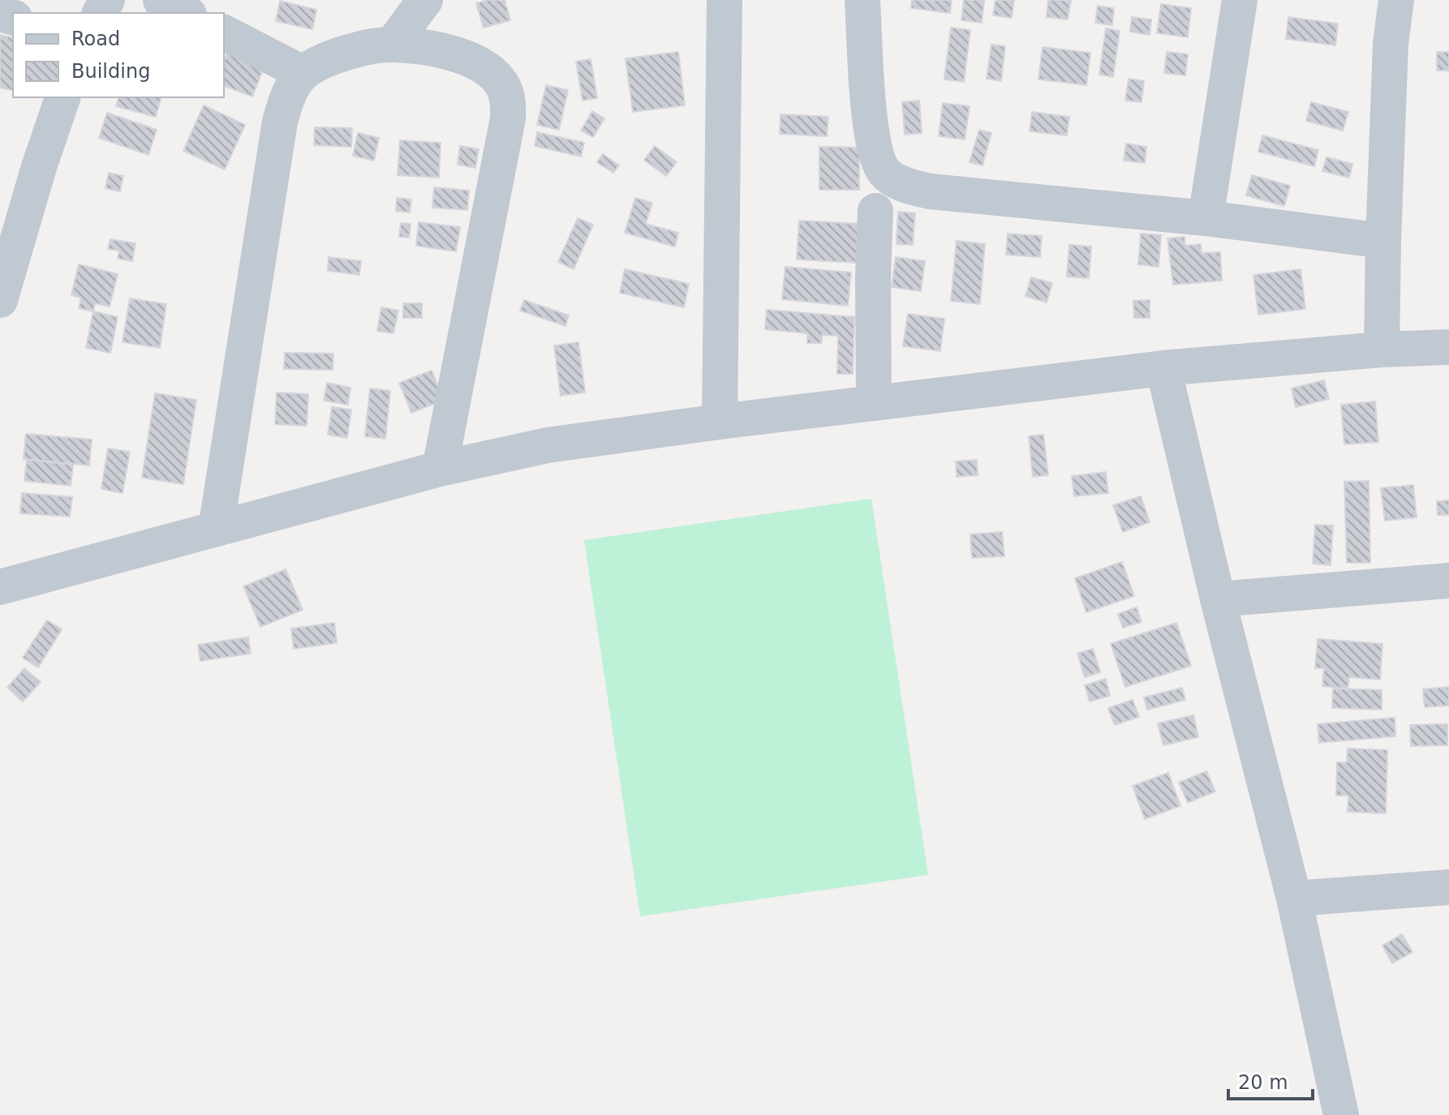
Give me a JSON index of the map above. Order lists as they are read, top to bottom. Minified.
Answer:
{"legend":["Road","Building"],"scale_bar":"20 m"}
